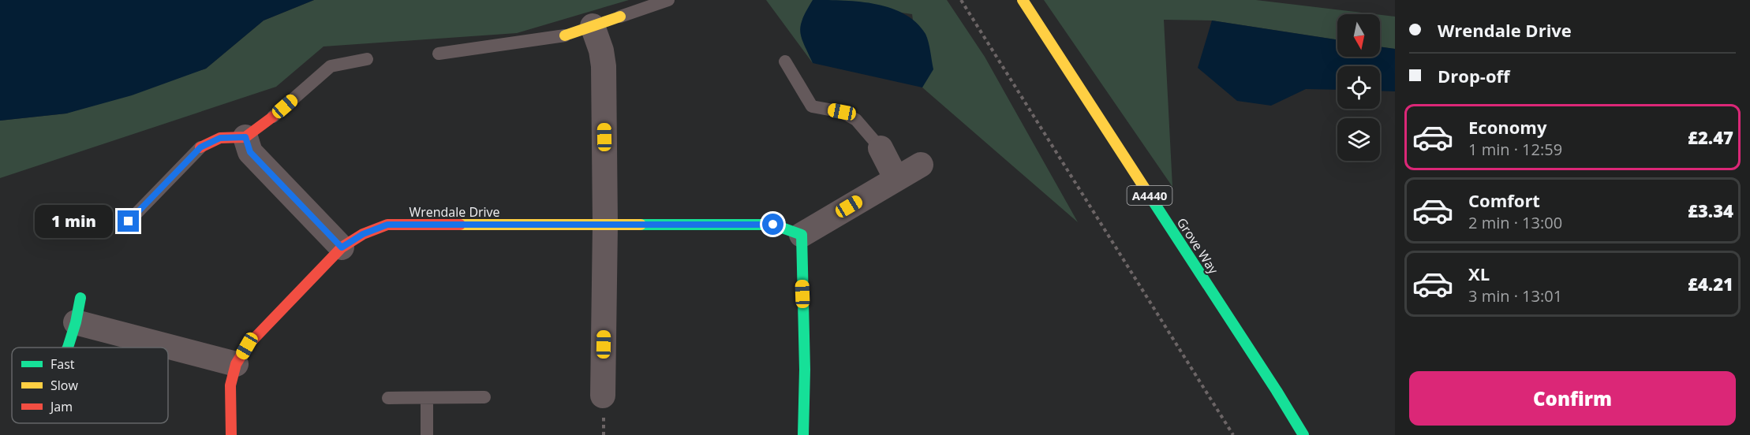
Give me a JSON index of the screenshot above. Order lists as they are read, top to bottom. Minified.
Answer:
{"streets":{"main road":["A4440","Wrendale Drive","Grove Way"]},"legend":["Fast","Slow","Jam"],"north":"bottom","page":{"banner":["Wrendale Drive","Drop-off"],"list":[{"name":"Economy","note":"1 min · 12:59","value":"£2.47"},{"name":"Comfort","note":"2 min · 13:00","value":"£3.34"},{"name":"XL","note":"3 min · 13:01","value":"£4.21"}],"bubble":"1 min","buttons":"Confirm"}}
